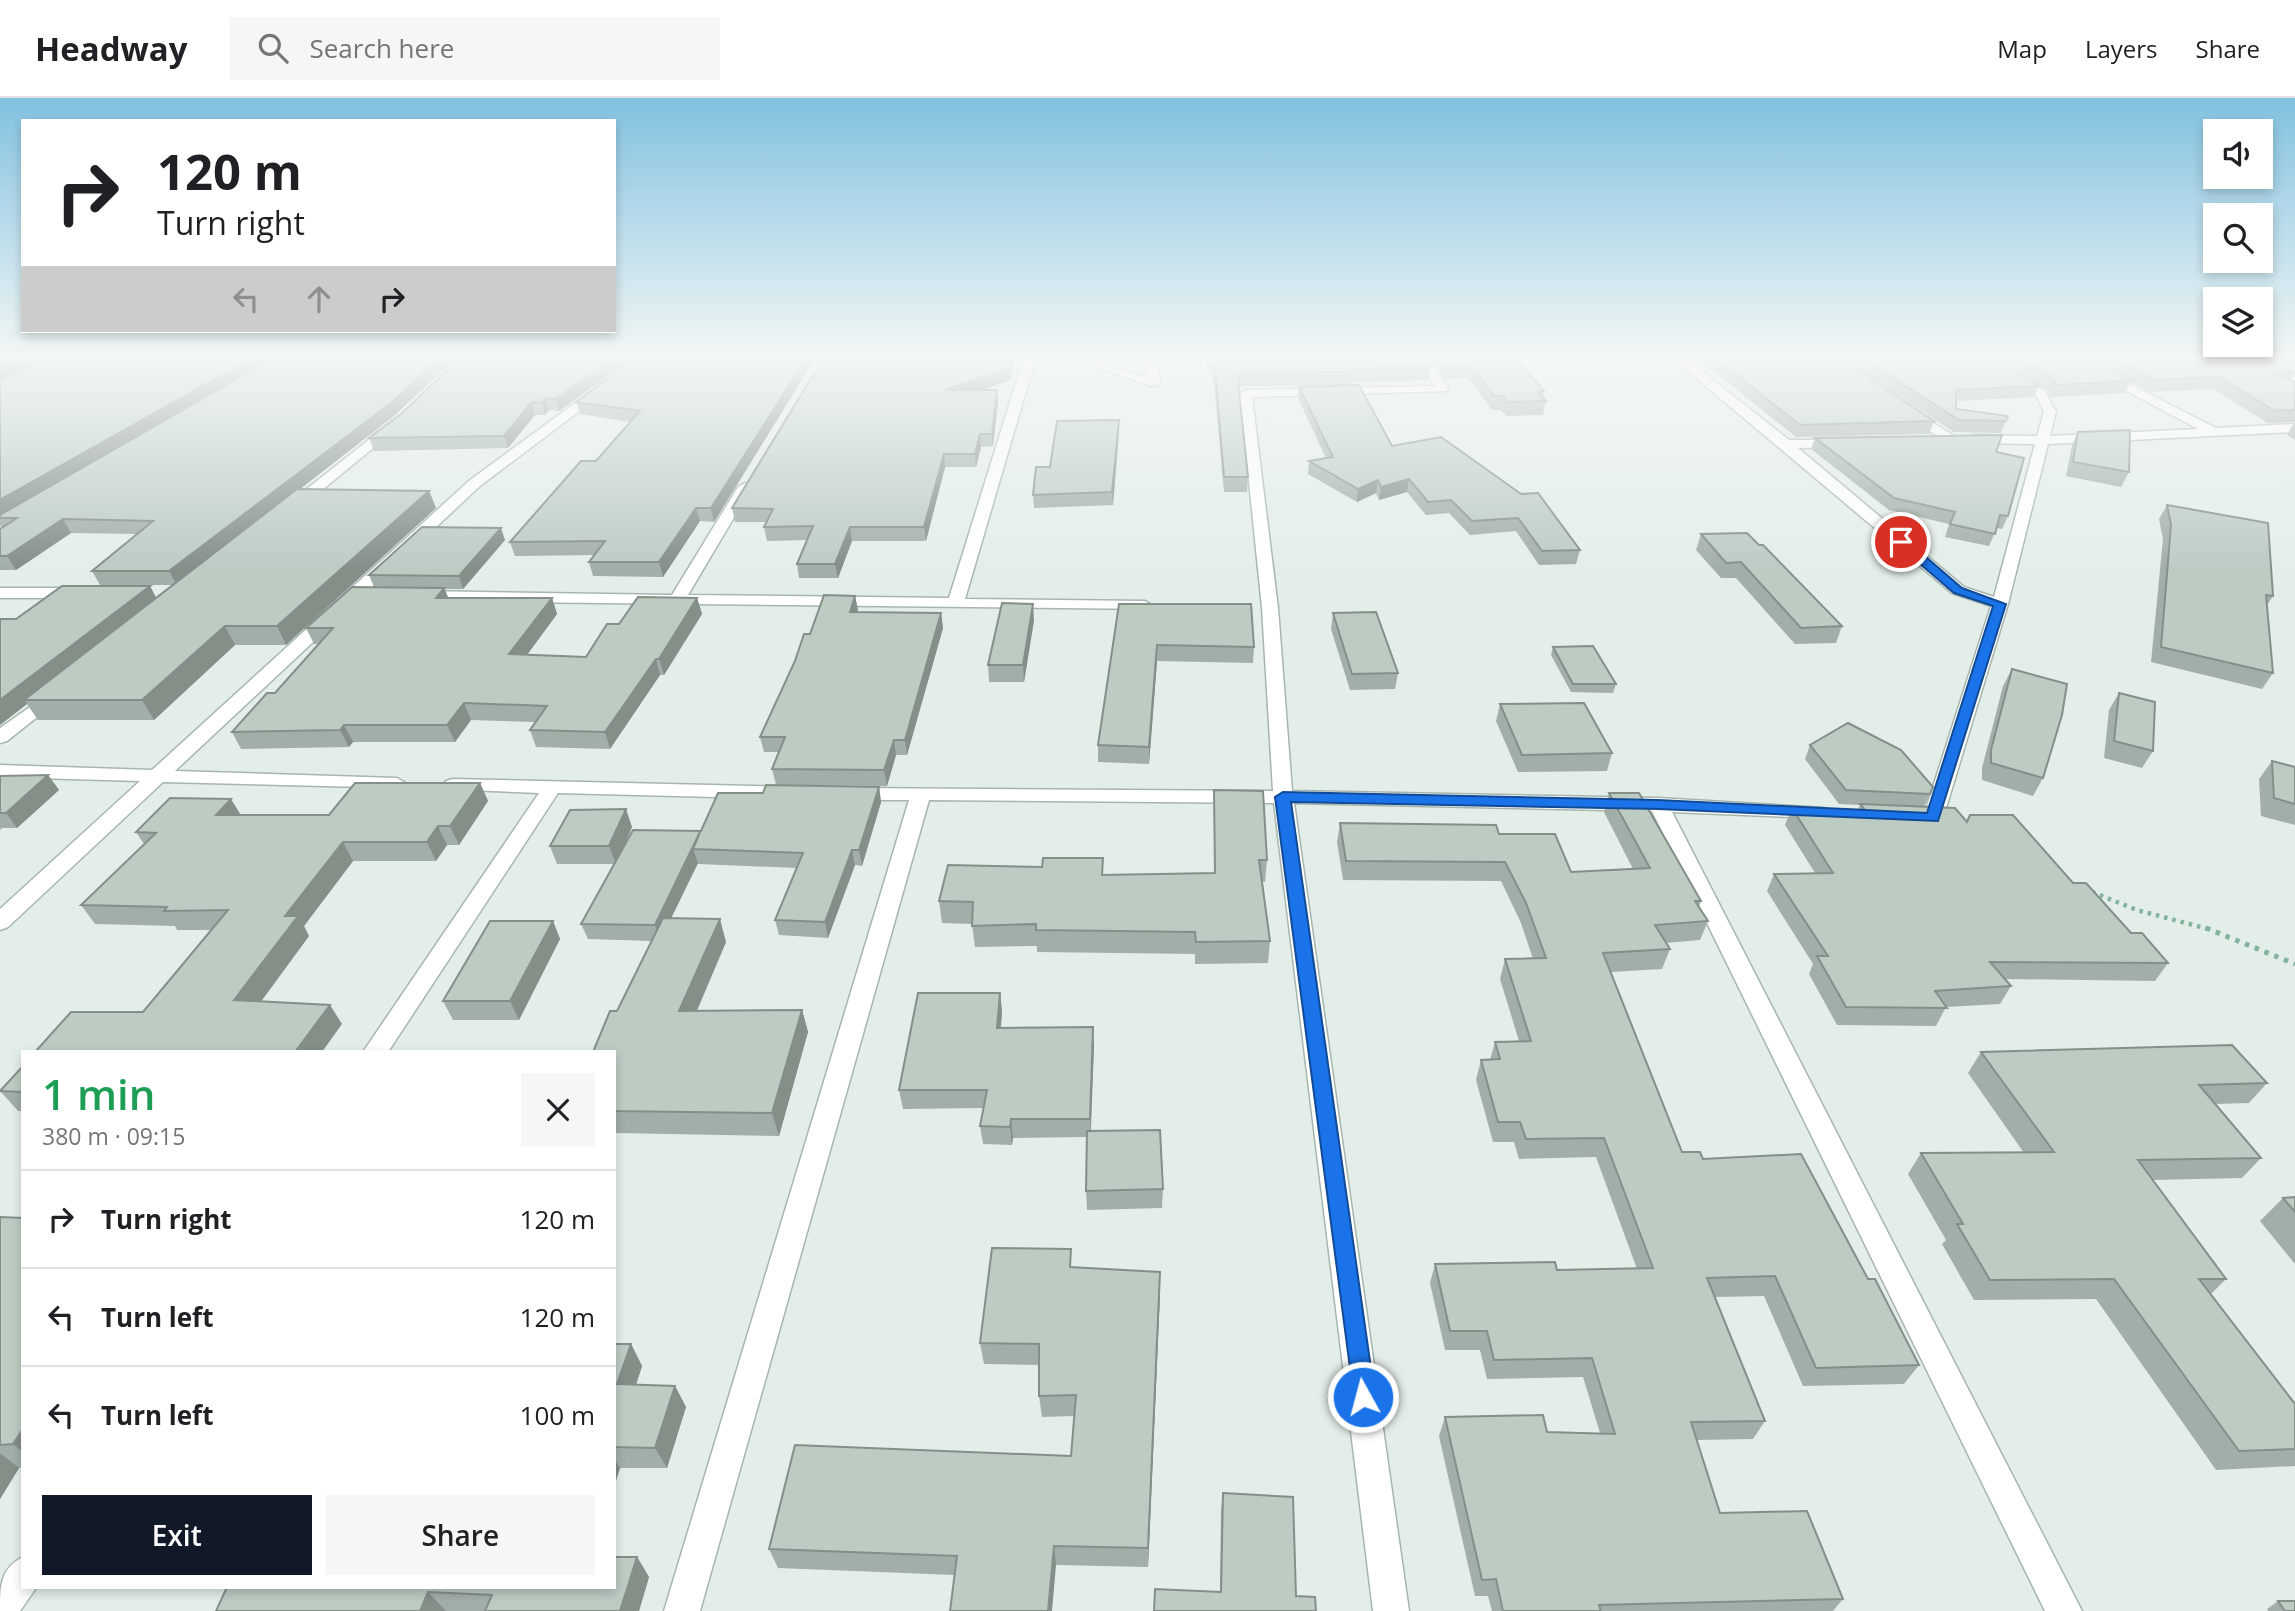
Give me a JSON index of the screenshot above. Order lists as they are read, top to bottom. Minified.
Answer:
{"page":{"header":"Headway","search":"Search here","nav":["Map","Layers","Share"],"turn":["120 m","Turn right"],"heading":["1 min","380 m · 09:15"],"list":[{"name":"Turn right","value":"120 m"},{"name":"Turn left","value":"120 m"},{"name":"Turn left","value":"100 m"}],"buttons":["Exit","Share"]}}
